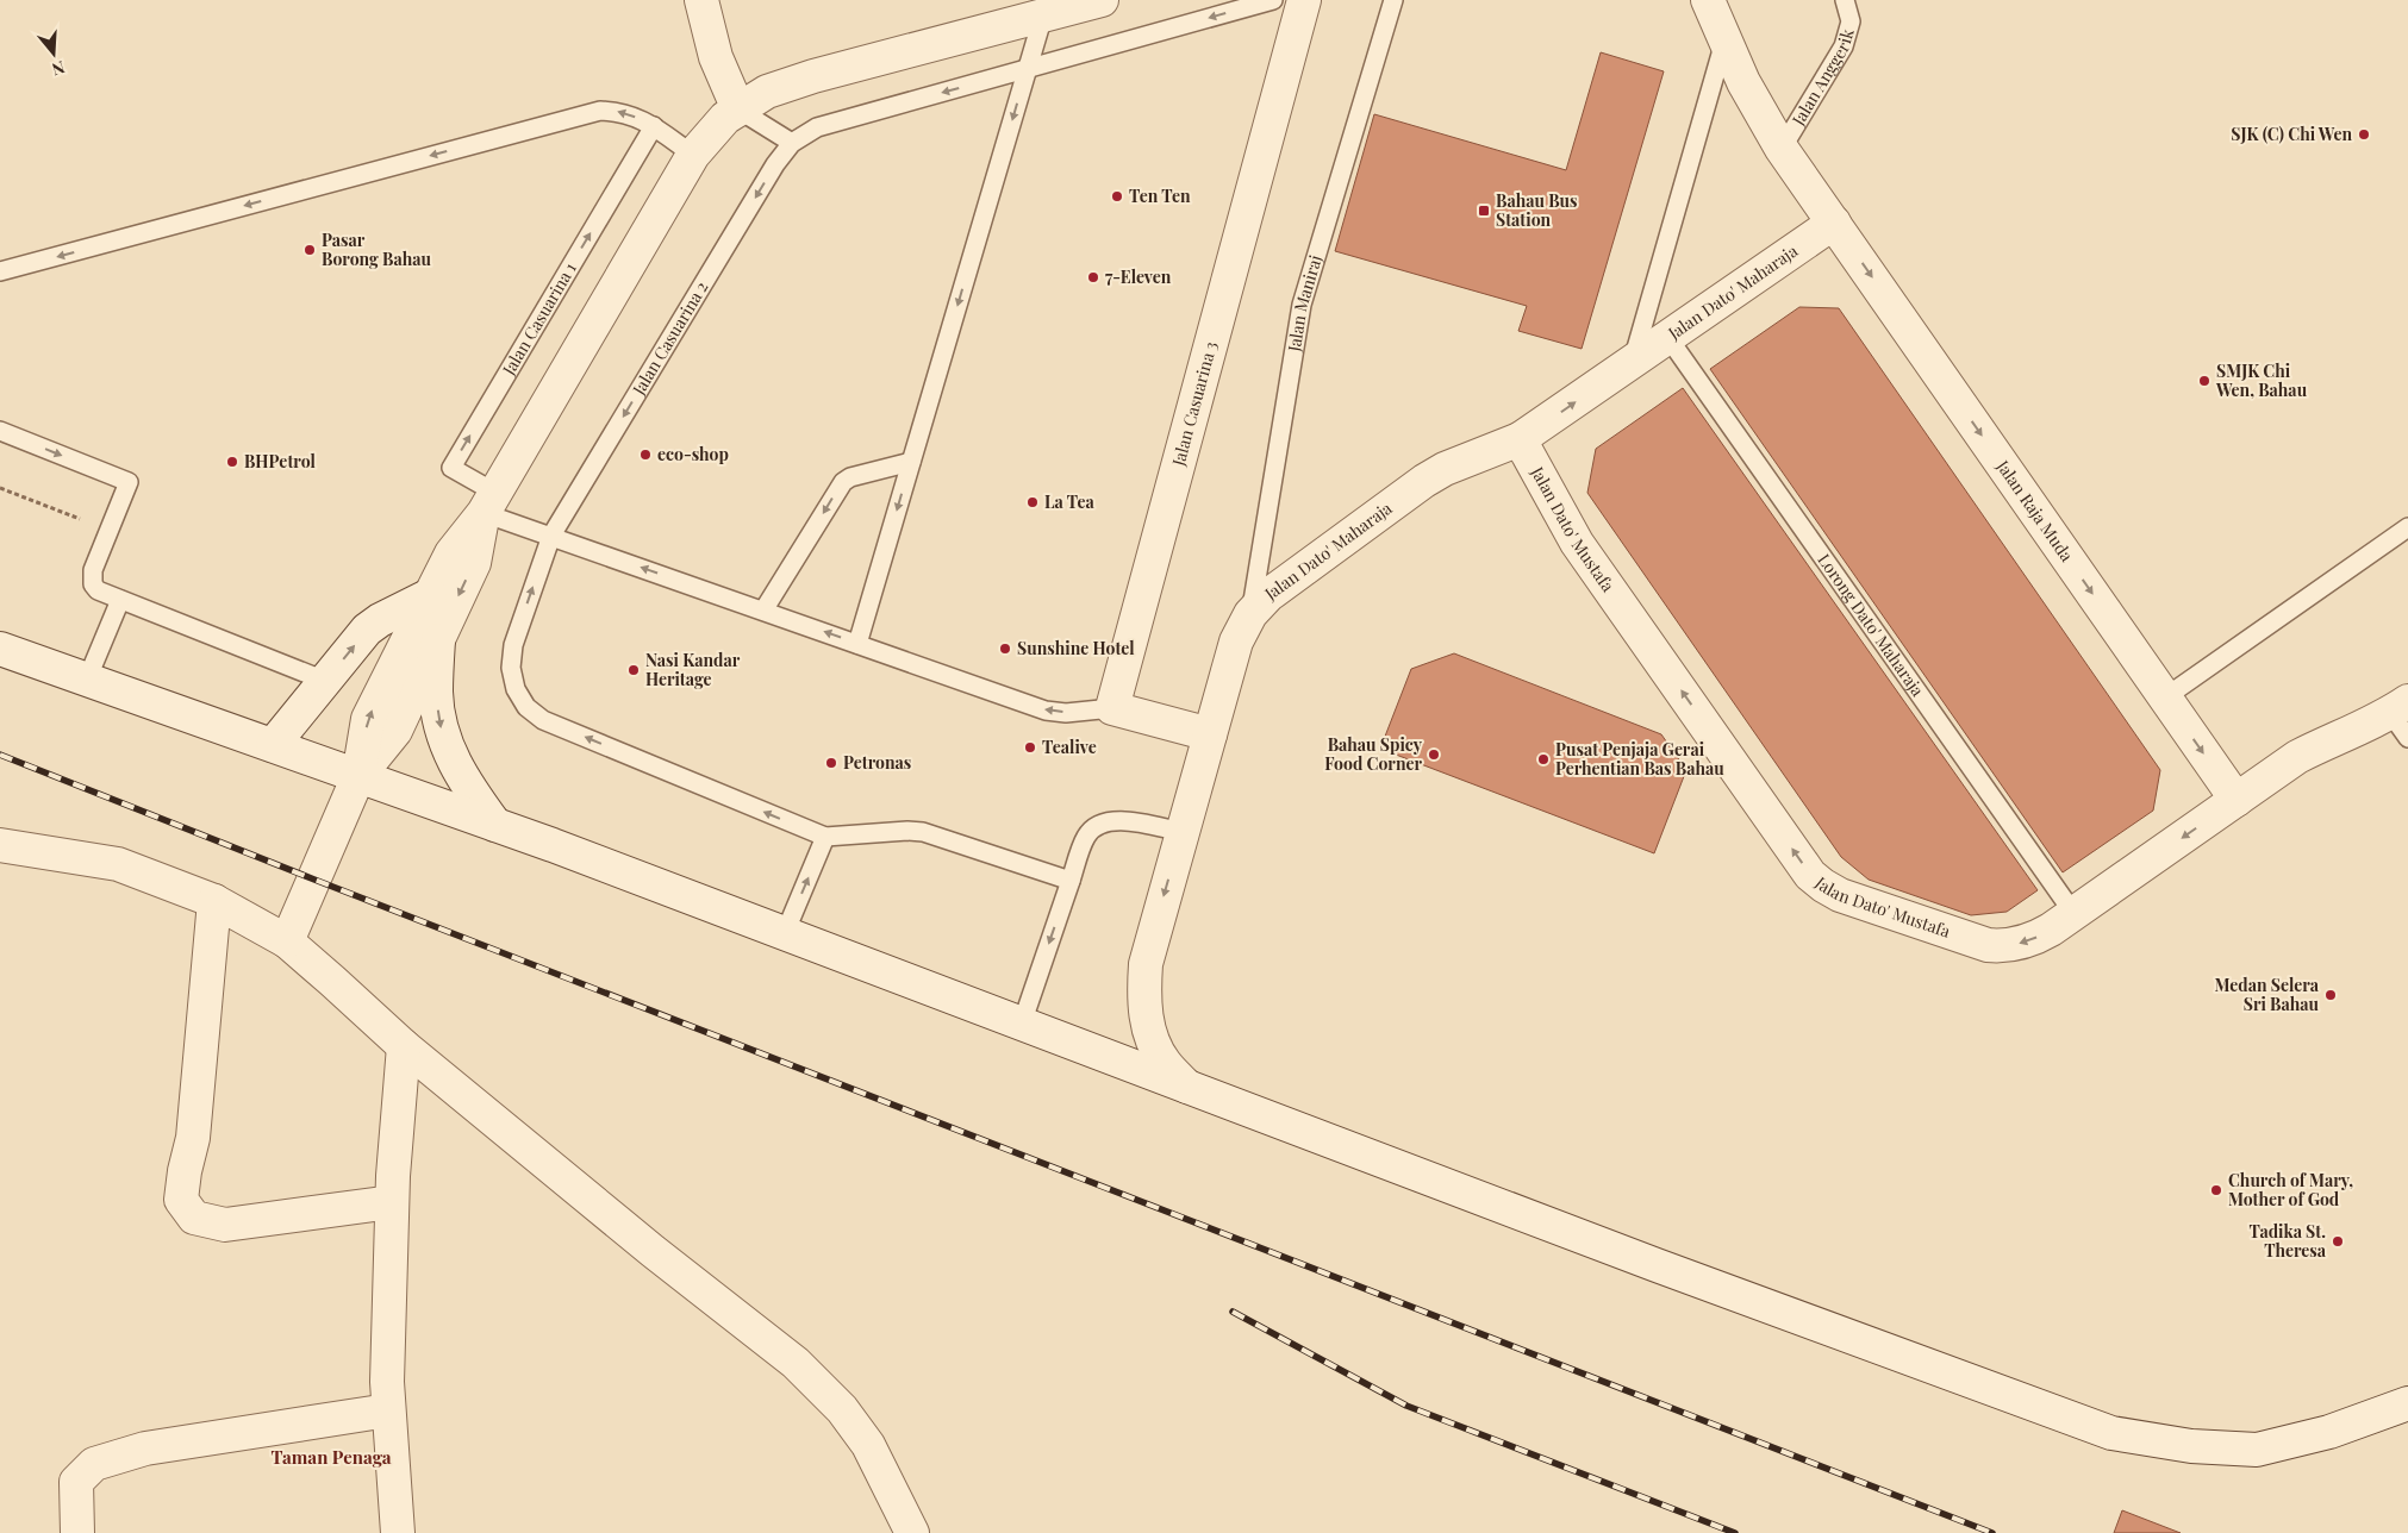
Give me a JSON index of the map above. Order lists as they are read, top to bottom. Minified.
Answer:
{"streets":{"street":["Jalan Dato' Maharaja","Jalan Casuarina 3","Jalan Raja Muda","Jalan Dato' Mustafa"],"lane":["Jalan Anggerik","Jalan Maniraj","Jalan Casuarina 1","Jalan Casuarina 2","Lorong Dato' Maharaja"]},"crossings":[["Jalan Anggerik","Jalan Raja Muda"],["Jalan Dato' Maharaja","Jalan Maniraj"],["Jalan Dato' Maharaja","Jalan Raja Muda"],["Jalan Dato' Maharaja","Jalan Dato' Mustafa"],["Jalan Dato' Maharaja","Lorong Dato' Maharaja"],["Jalan Raja Muda","Jalan Dato' Mustafa"],["Jalan Dato' Mustafa","Lorong Dato' Maharaja"]],"one_way":["Jalan Casuarina 1","Jalan Raja Muda"],"districts":["Taman Penaga"],"places":{"other":["SJK (C) Chi Wen","Ten Ten","Pasar Borong Bahau","7-Eleven","SMJK Chi Wen, Bahau","eco-shop","BHPetrol","La Tea","Sunshine Hotel","Nasi Kandar Heritage","Tealive","Bahau Spicy Food Corner","Pusat Penjaja Gerai Perhentian Bas Bahau","Petronas","Medan Selera Sri Bahau","Church of Mary, Mother of God","Tadika St. Theresa"],"transit":["Bahau Bus Station"]},"north":"bottom"}
